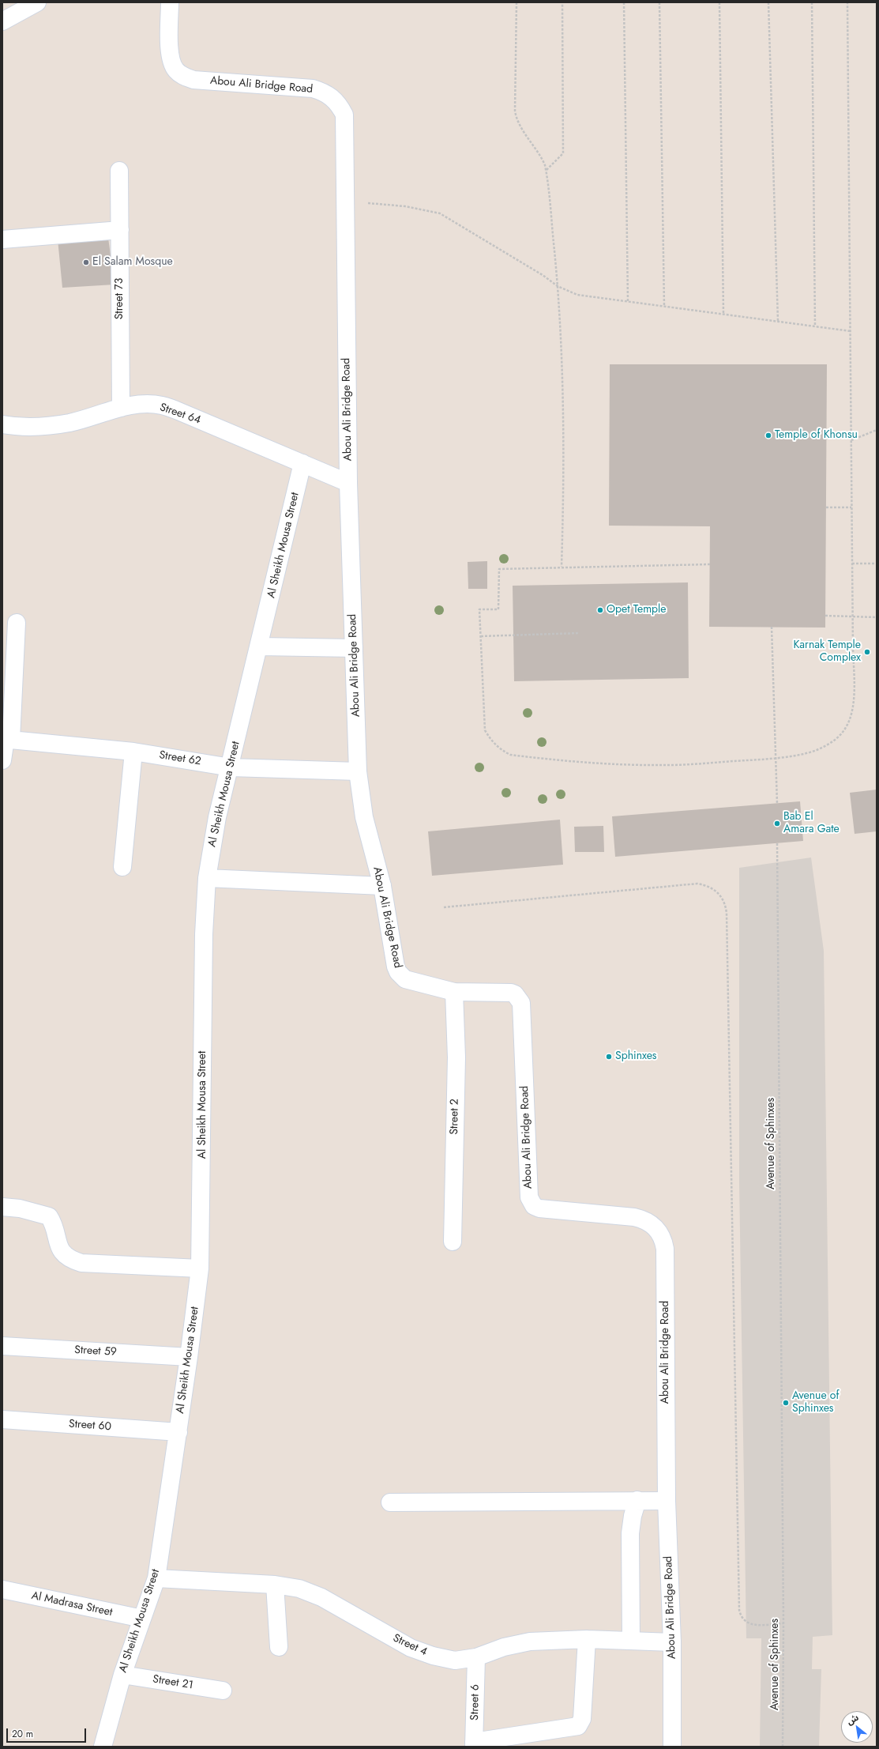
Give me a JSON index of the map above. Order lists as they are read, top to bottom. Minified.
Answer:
{"streets":{"street":["Abou Ali Bridge Road","Street 73","Street 64","Al Sheikh Mousa Street","Street 62","Street 2","Street 59","Street 60","Al Madrasa Street","Street 4","Street 21","Street 6"],"path":["Avenue of Sphinxes"]},"crossings":[["Abou Ali Bridge Road","Street 64"],["Abou Ali Bridge Road","Street 62"],["Abou Ali Bridge Road","Street 2"],["Abou Ali Bridge Road","Street 4"],["Street 73","Street 64"],["Street 64","Al Sheikh Mousa Street"],["Al Sheikh Mousa Street","Street 62"],["Al Sheikh Mousa Street","Street 59"],["Al Sheikh Mousa Street","Street 60"],["Al Sheikh Mousa Street","Al Madrasa Street"],["Al Sheikh Mousa Street","Street 4"],["Al Sheikh Mousa Street","Street 21"],["Street 4","Street 6"]],"places":["El Salam Mosque","Temple of Khonsu","Opet Temple","Karnak Temple Complex","Bab El Amara Gate","Sphinxes","Avenue of Sphinxes"],"scale_bar":"20 m","north":"top left"}
